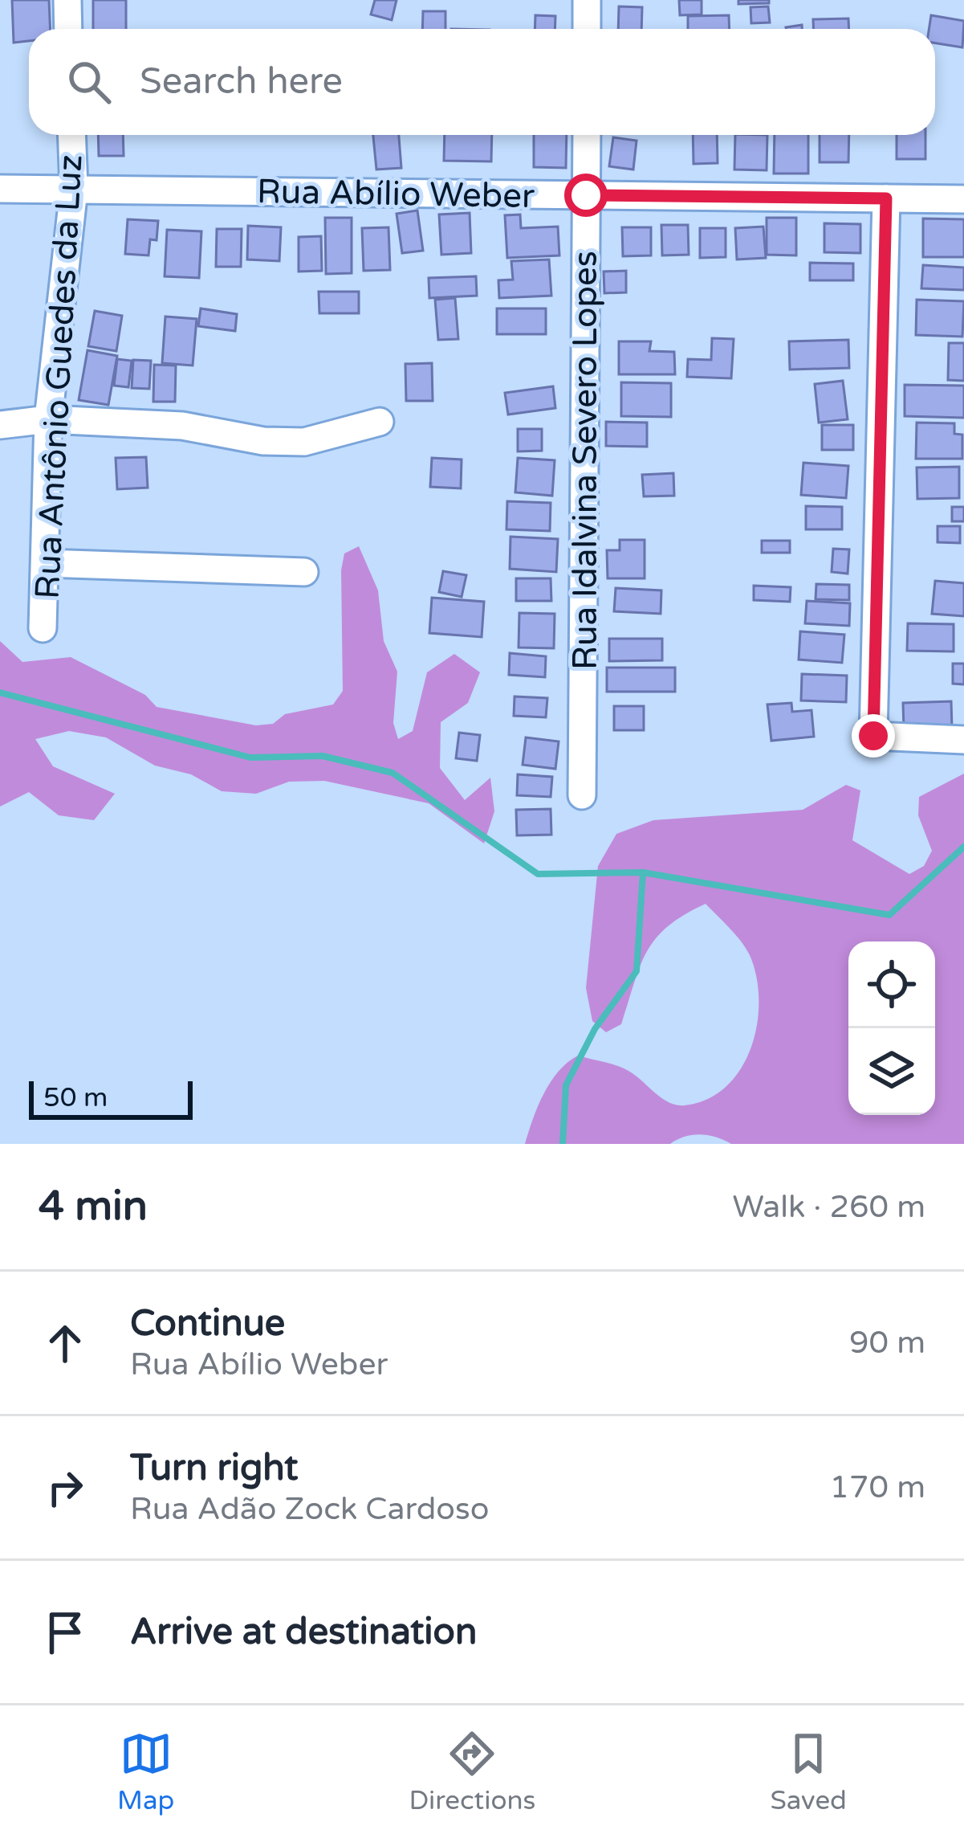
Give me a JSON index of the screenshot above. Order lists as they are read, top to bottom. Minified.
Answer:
{"streets":{"street":["Rua Abílio Weber","Rua Antônio Guedes da Luz","Rua Idalvina Severo Lopes"]},"crossings":[["Rua Abílio Weber","Rua Antônio Guedes da Luz"],["Rua Abílio Weber","Rua Idalvina Severo Lopes"]],"scale_bar":"50 m","page":{"search":"Search here","scale":"50 m","heading":["4 min","Walk · 260 m"],"list":[["Continue","Rua Abílio Weber","90 m"],["Turn right","Rua Adão Zock Cardoso","170 m"],"Arrive at destination"],"nav":["Map","Directions","Saved"]}}
